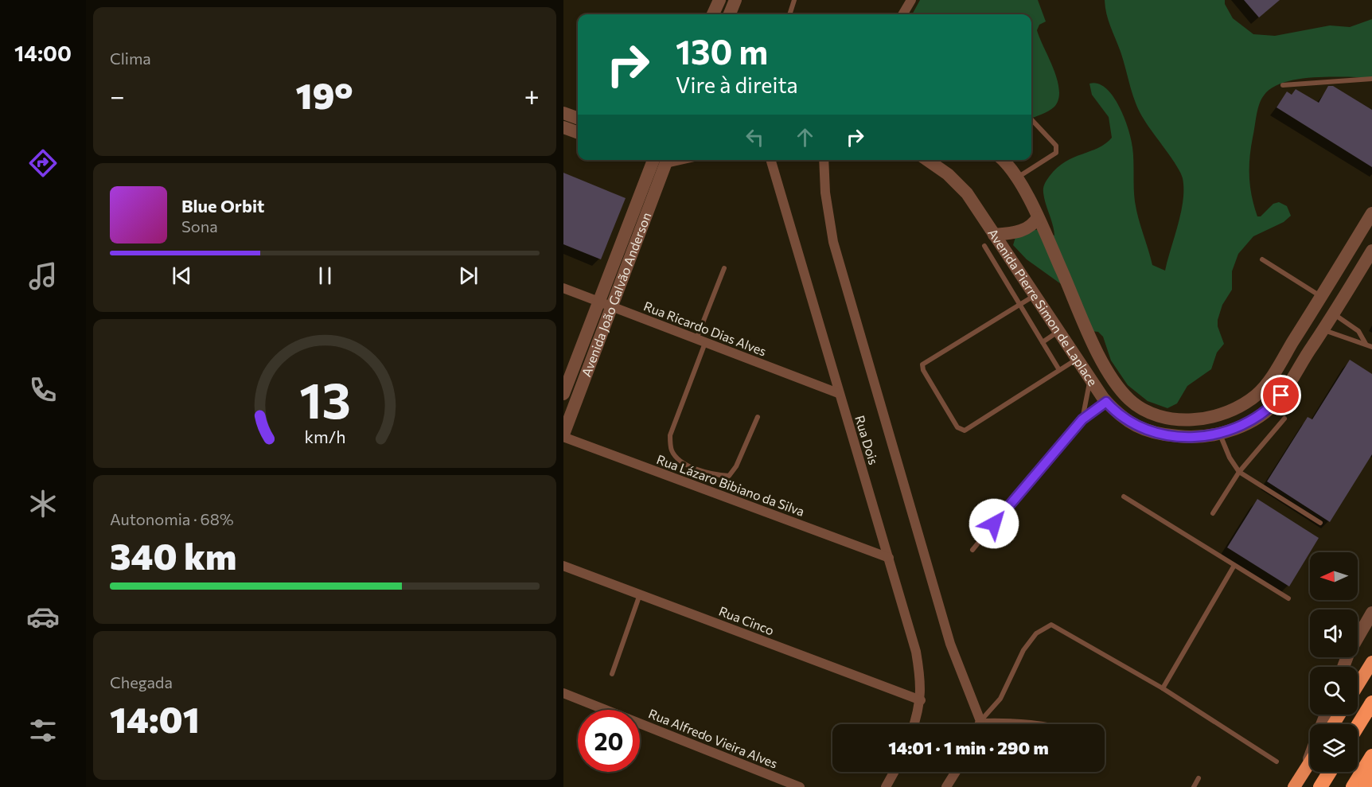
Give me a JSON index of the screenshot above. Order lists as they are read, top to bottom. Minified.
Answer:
{"streets":{"street":["Avenida João Galvão Anderson","Avenida Pierre Simon de Laplace","Rua Ricardo Dias Alves","Rua Dois","Rua Lázaro Bibiano da Silva","Rua Cinco","Rua Alfredo Vieira Alves"]},"crossings":[["Avenida João Galvão Anderson","Rua Ricardo Dias Alves"],["Avenida João Galvão Anderson","Rua Lázaro Bibiano da Silva"],["Rua Ricardo Dias Alves","Rua Dois"],["Rua Dois","Rua Lázaro Bibiano da Silva"],["Rua Dois","Rua Cinco"]],"north":"left","page":{"tabs":"14:00","tile":["Clima",["Autonomia · 68%","340 km"],["Chegada","14:01"]],"turn":["130 m","Vire à direita"],"heat":["−","19°","+"],"song":["Blue Orbit","Sona"],"limit":"20","trip":"14:01 · 1 min · 290 m","gauge":["13","km/h"]}}
